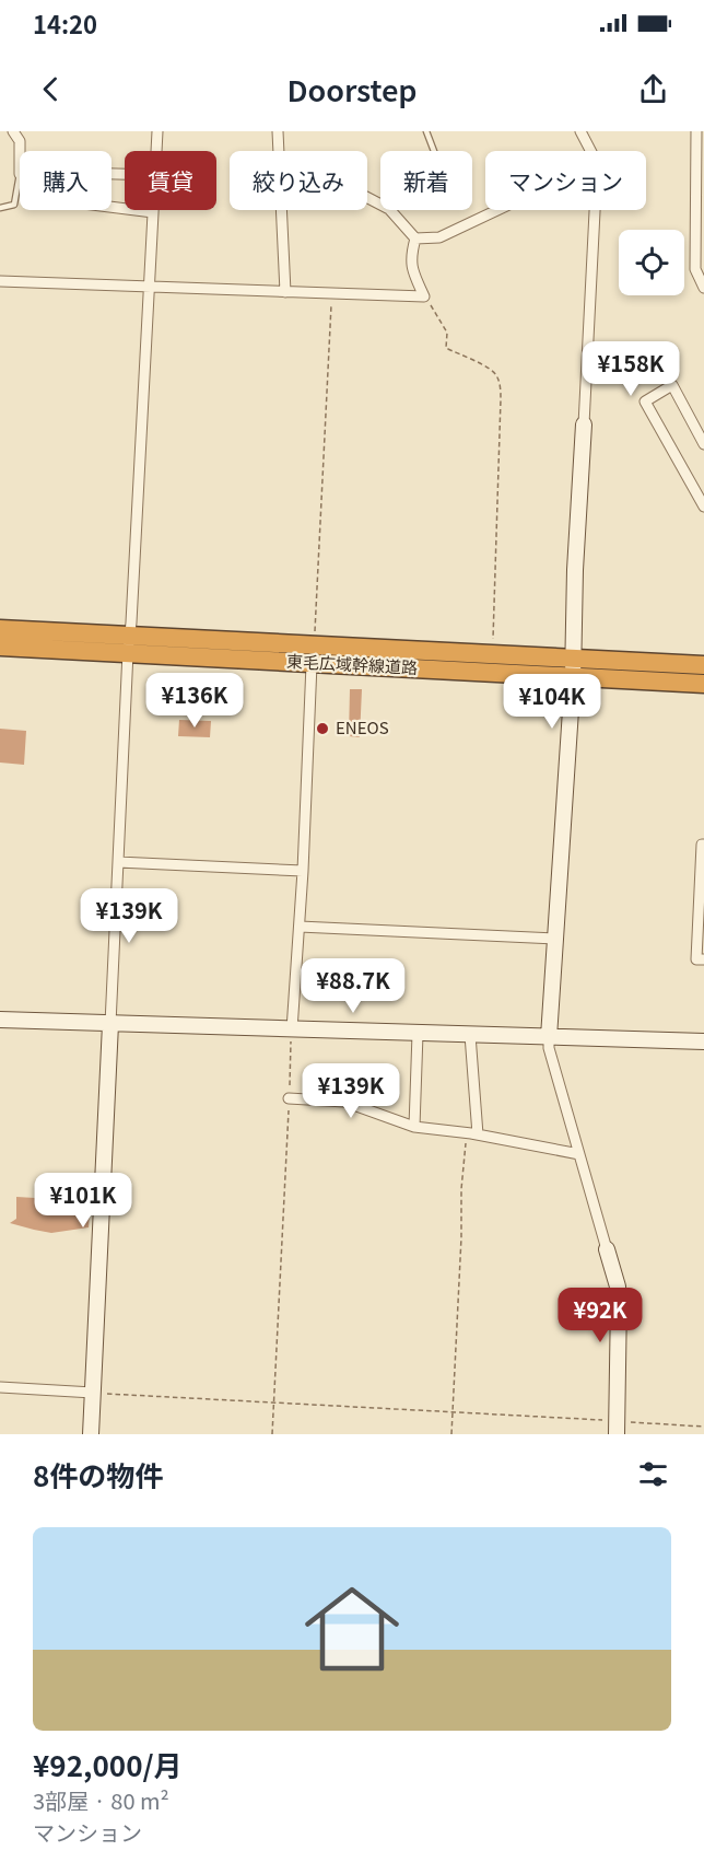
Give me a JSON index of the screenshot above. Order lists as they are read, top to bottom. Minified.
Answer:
{"streets":{"highway":["東毛広域幹線道路"]},"places":["ENEOS"],"page":{"status":"14:20","header":"Doorstep","chip":["購入","賃貸","絞り込み","新着","マンション"],"price":["¥158K","¥136K","¥104K","¥139K","¥88.7K","¥139K","¥101K","¥92K"],"heading":"8件の物件","list":[{"name":"¥92,000/月","note":"3部屋 · 80 m² · マンション"}]}}
